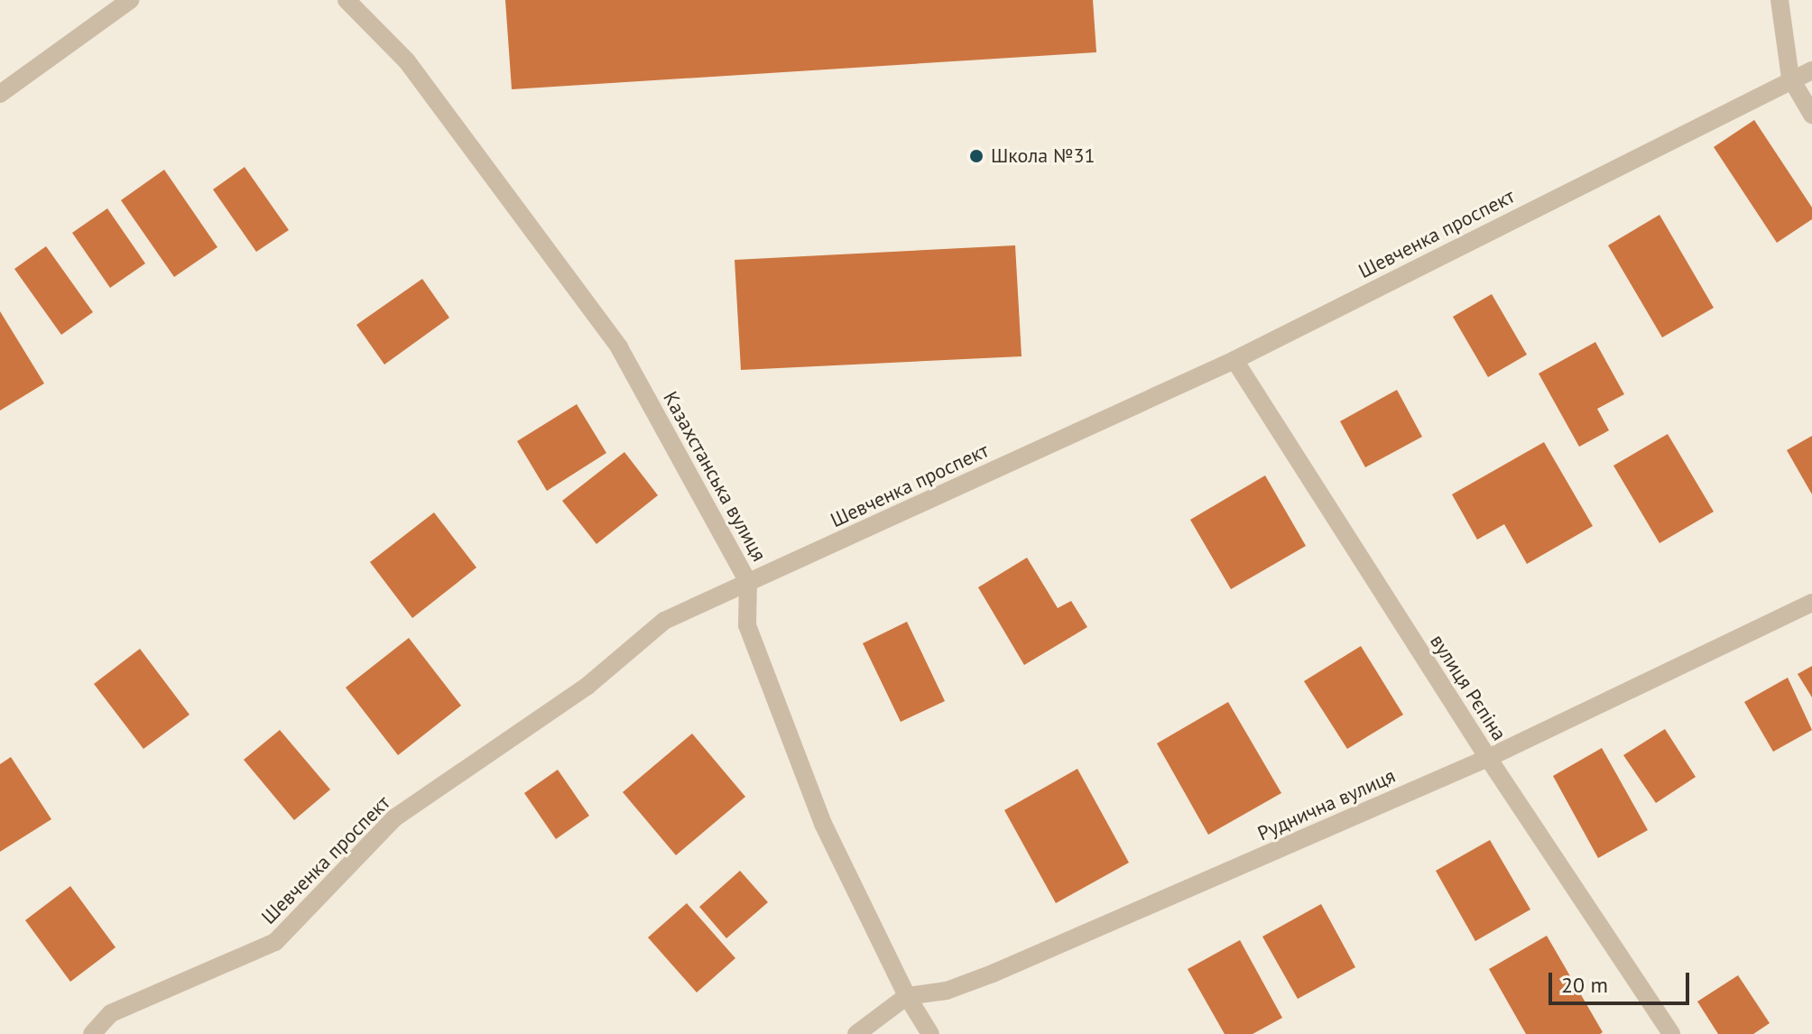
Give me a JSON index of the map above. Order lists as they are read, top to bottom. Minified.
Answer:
{"streets":{"street":["Шевченка проспект","Казахстанська вулиця","вулиця Рєпіна","Руднична вулиця"]},"crossings":[["Шевченка проспект","Казахстанська вулиця"],["Шевченка проспект","вулиця Рєпіна"],["Казахстанська вулиця","Руднична вулиця"],["вулиця Рєпіна","Руднична вулиця"]],"places":["Школа №31"],"scale_bar":"20 m"}
